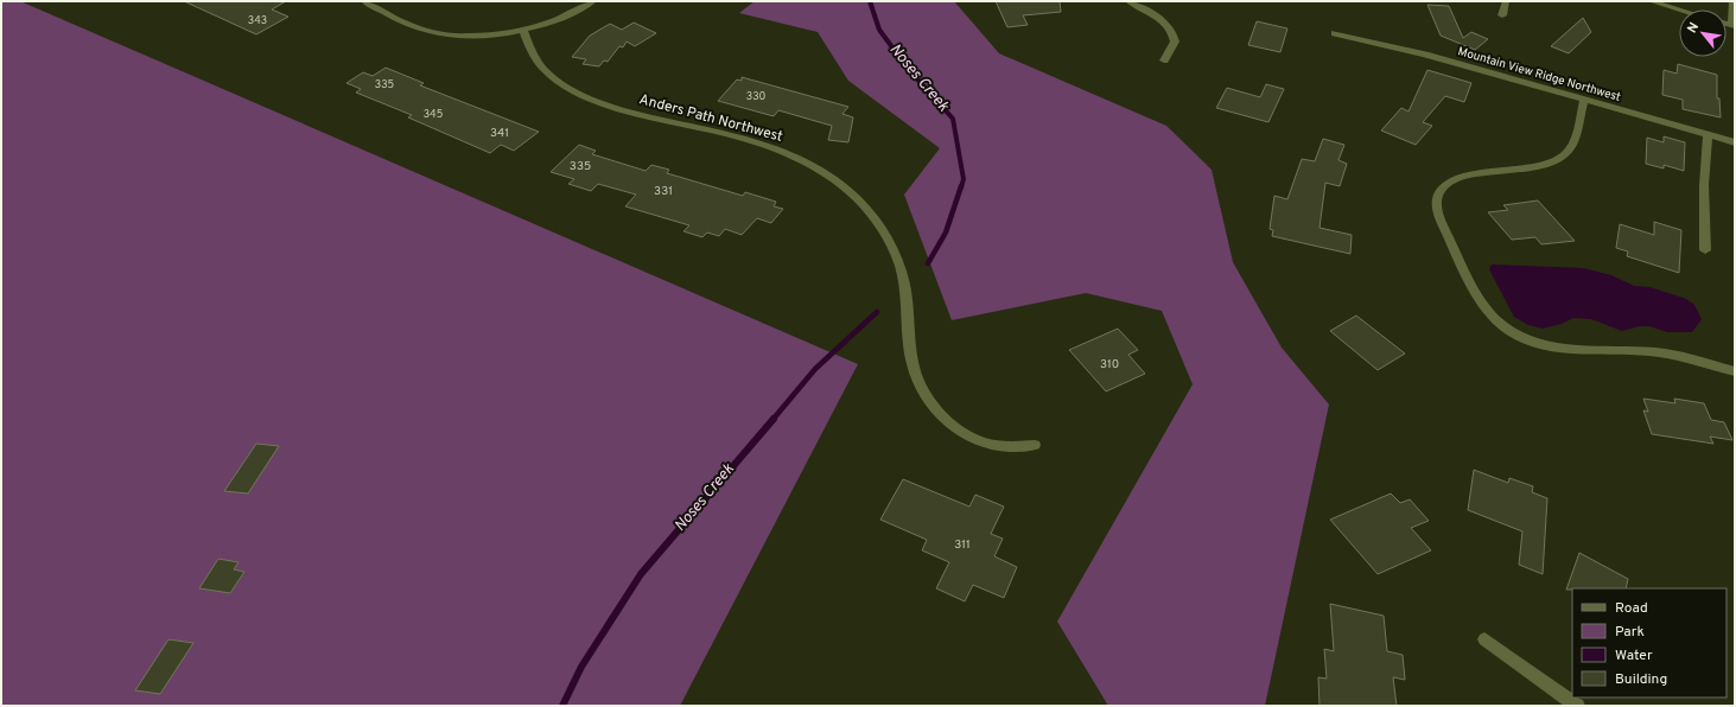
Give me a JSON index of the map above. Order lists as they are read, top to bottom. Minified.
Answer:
{"streets":{"street":["Mountain View Ridge Northwest","Anders Path Northwest"]},"water":["Noses Creek"],"house_numbers":["343","335","330","345","341","335","331","310","311"],"legend":["Road","Park","Water","Building"],"north":"top left"}
